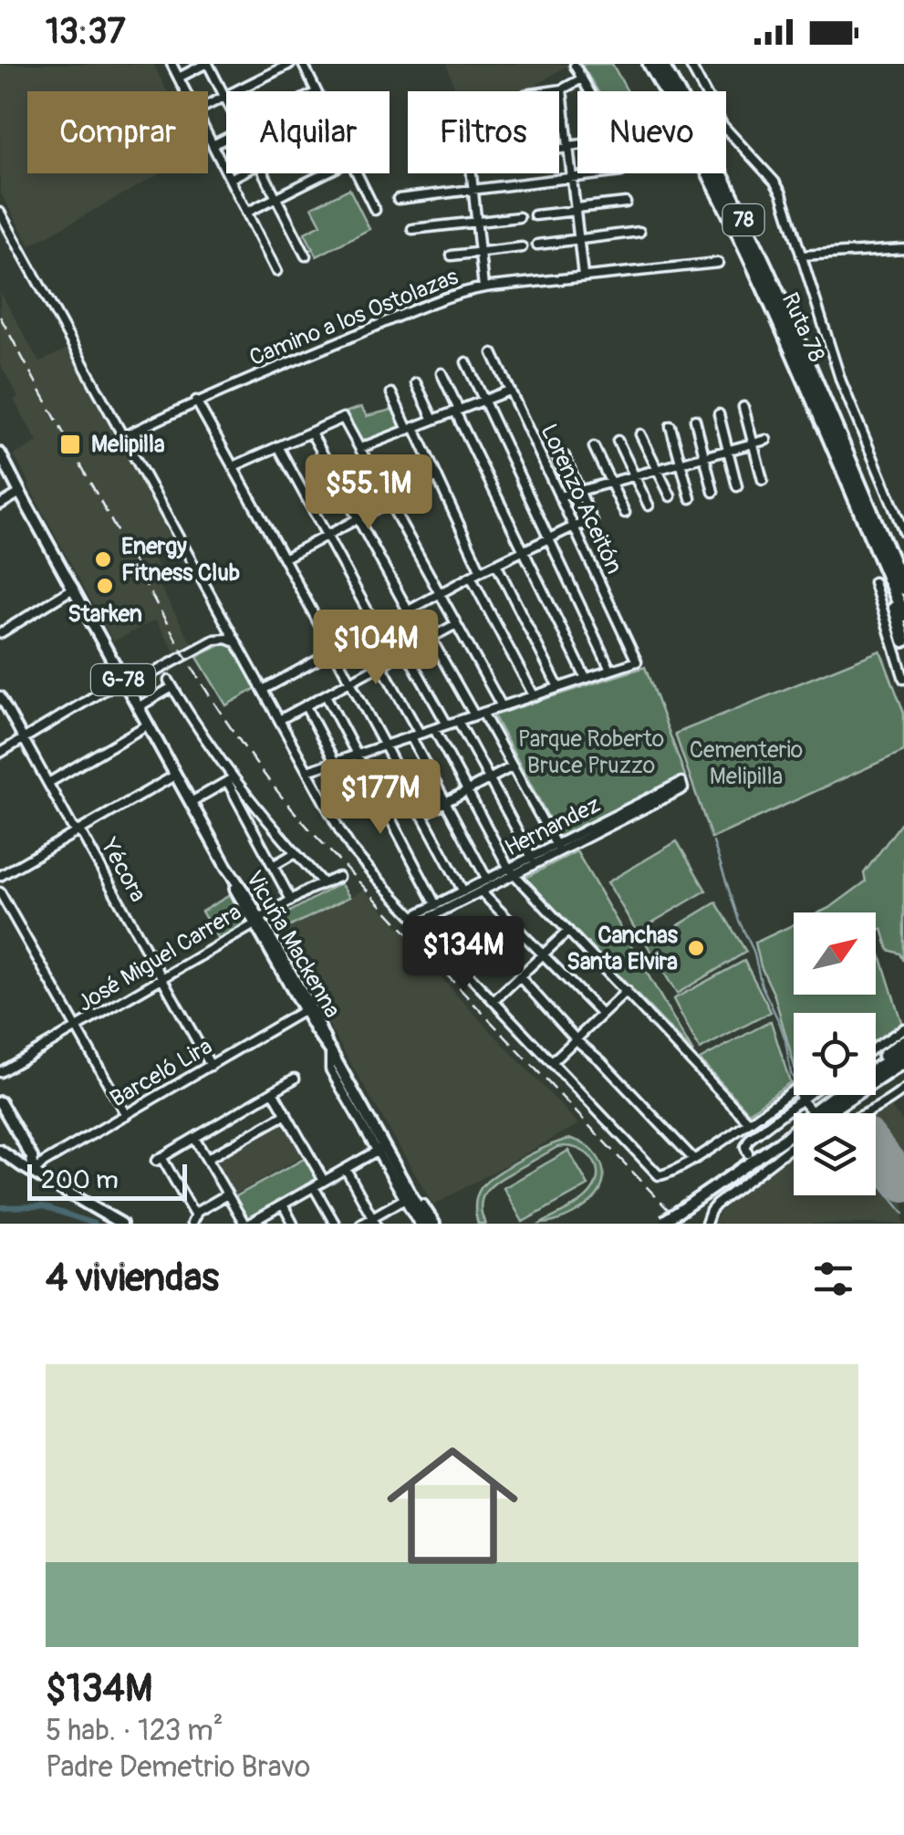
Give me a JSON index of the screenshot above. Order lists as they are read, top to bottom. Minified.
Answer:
{"streets":{"highway":["78","Ruta 78"],"main road":["G-78","Vicuña Mackenna"],"street":["Camino a los Ostolazas","Lorenzo Aceitón","Hernandez","Yécora","José Miguel Carrera","Barceló Lira"]},"crossings":[["Yécora","José Miguel Carrera"],["Yécora","Barceló Lira"],["Vicuña Mackenna","José Miguel Carrera"],["Vicuña Mackenna","Barceló Lira"]],"parks":["Parque Roberto Bruce Pruzzo","Cementerio Melipilla"],"places":{"transit":["Melipilla"],"other":["Energy Fitness Club","Starken","Canchas Santa Elvira"]},"scale_bar":"200 m","north":"top right","page":{"status":"13:37","chip":["Comprar","Alquilar","Filtros","Nuevo"],"price":["$55.1M","$104M","$177M","$134M"],"scale":"200 m","heading":"4 viviendas","list":[{"name":"$134M","note":"5 hab. · 123 m² · Padre Demetrio Bravo"}]}}
